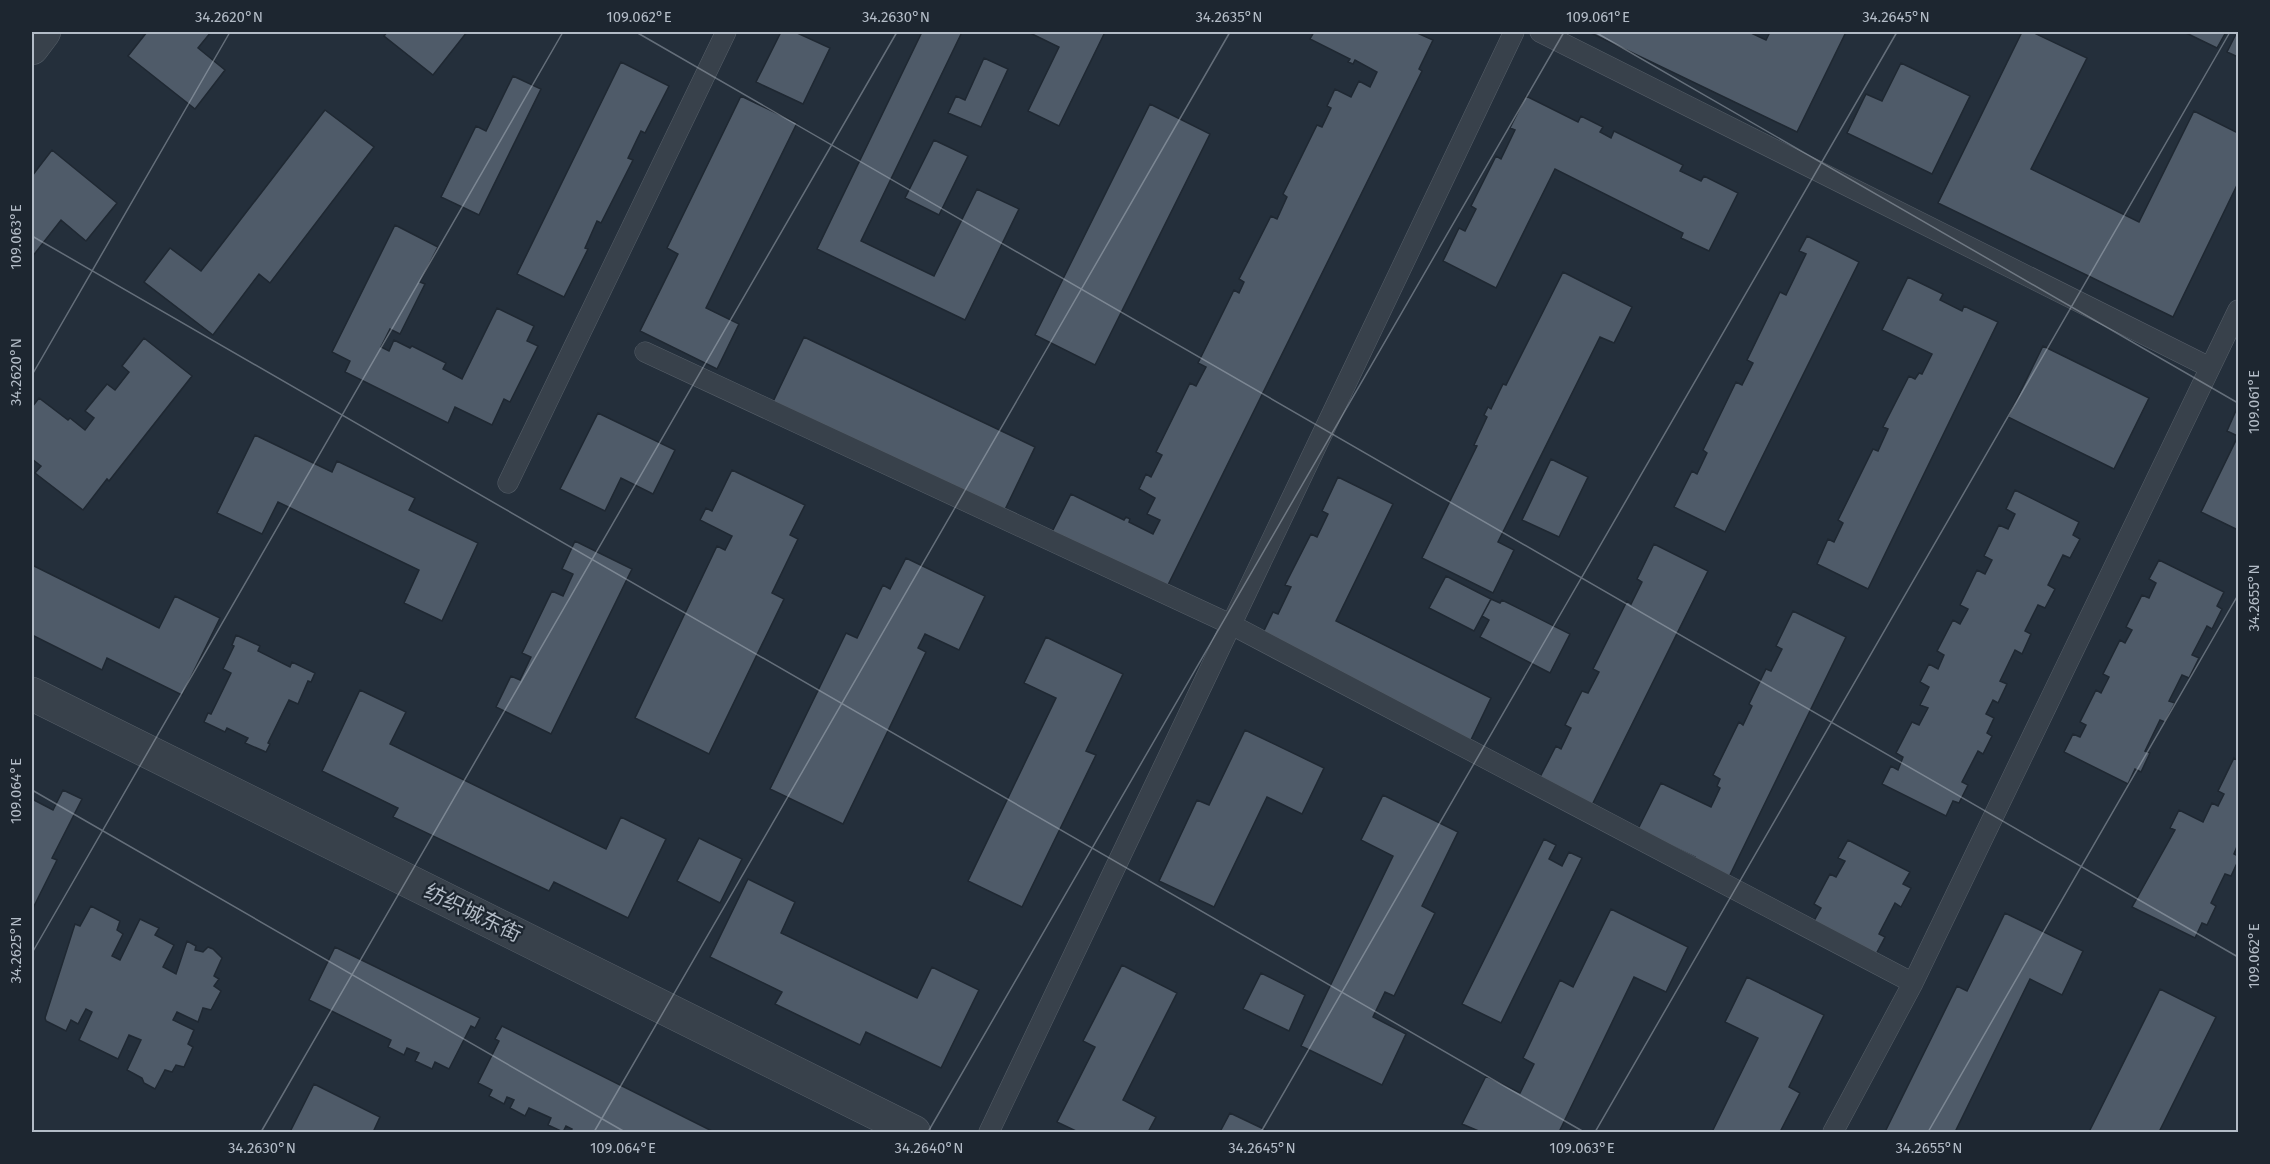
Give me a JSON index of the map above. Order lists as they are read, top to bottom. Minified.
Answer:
{"streets":{"street":["纺织城东街"]},"coordinates":["34.2620°N","109.062°E","34.2630°N","34.2635°N","109.061°E","34.2645°N","109.063°E","34.2655°N","109.064°E","34.2625°N","34.2640°N"]}
